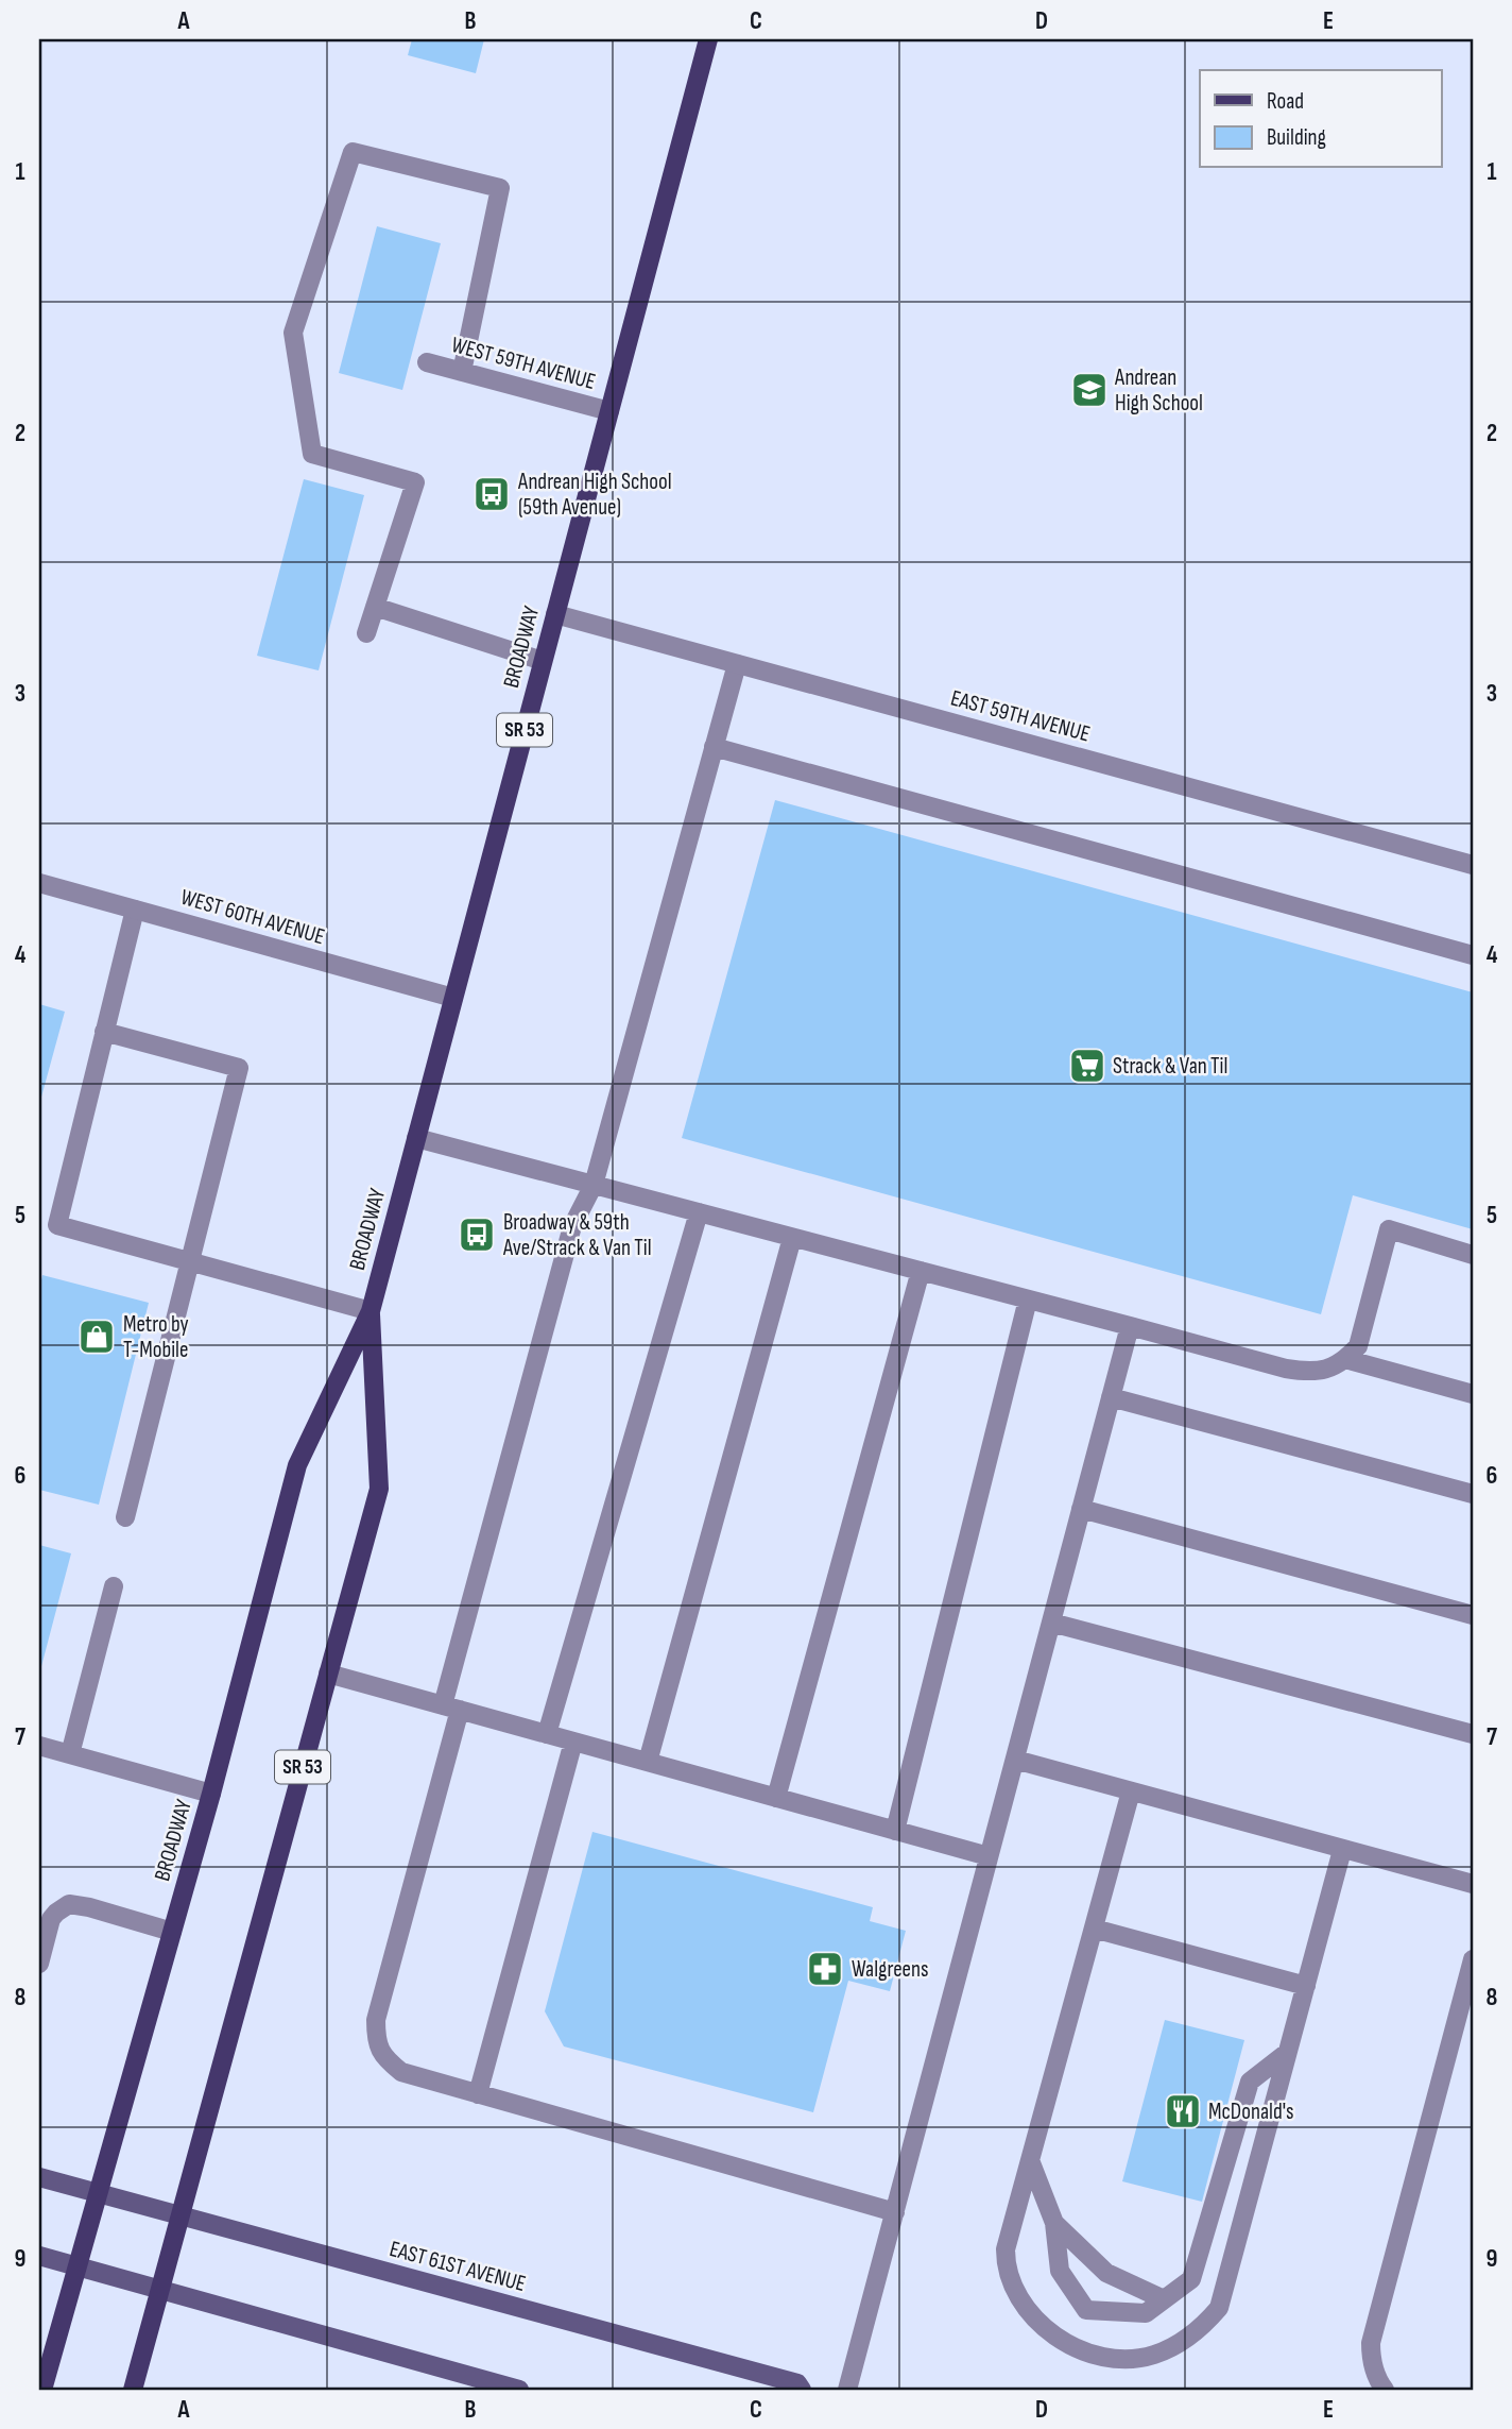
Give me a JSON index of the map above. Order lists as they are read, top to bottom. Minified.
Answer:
{"streets":{"main road":["BROADWAY","SR 53","EAST 61ST AVENUE"],"street":["WEST 59TH AVENUE","EAST 59TH AVENUE","WEST 60TH AVENUE"]},"crossings":[["WEST 59TH AVENUE","BROADWAY"],["BROADWAY","EAST 59TH AVENUE"],["BROADWAY","WEST 60TH AVENUE"],["BROADWAY","EAST 61ST AVENUE"]],"places":{"school or university":["Andrean High School"],"bus stop":["Andrean High School (59th Avenue)","Broadway & 59th Ave/Strack & Van Til"],"supermarket":["Strack & Van Til"],"shop":["Metro by T-Mobile"],"pharmacy":["Walgreens"],"restaurant":["McDonald's"]},"legend":["Road","Building"],"grid":{"columns":["A","B","C","D","E"],"rows":["1","2","3","4","5","6","7","8","9"]}}
